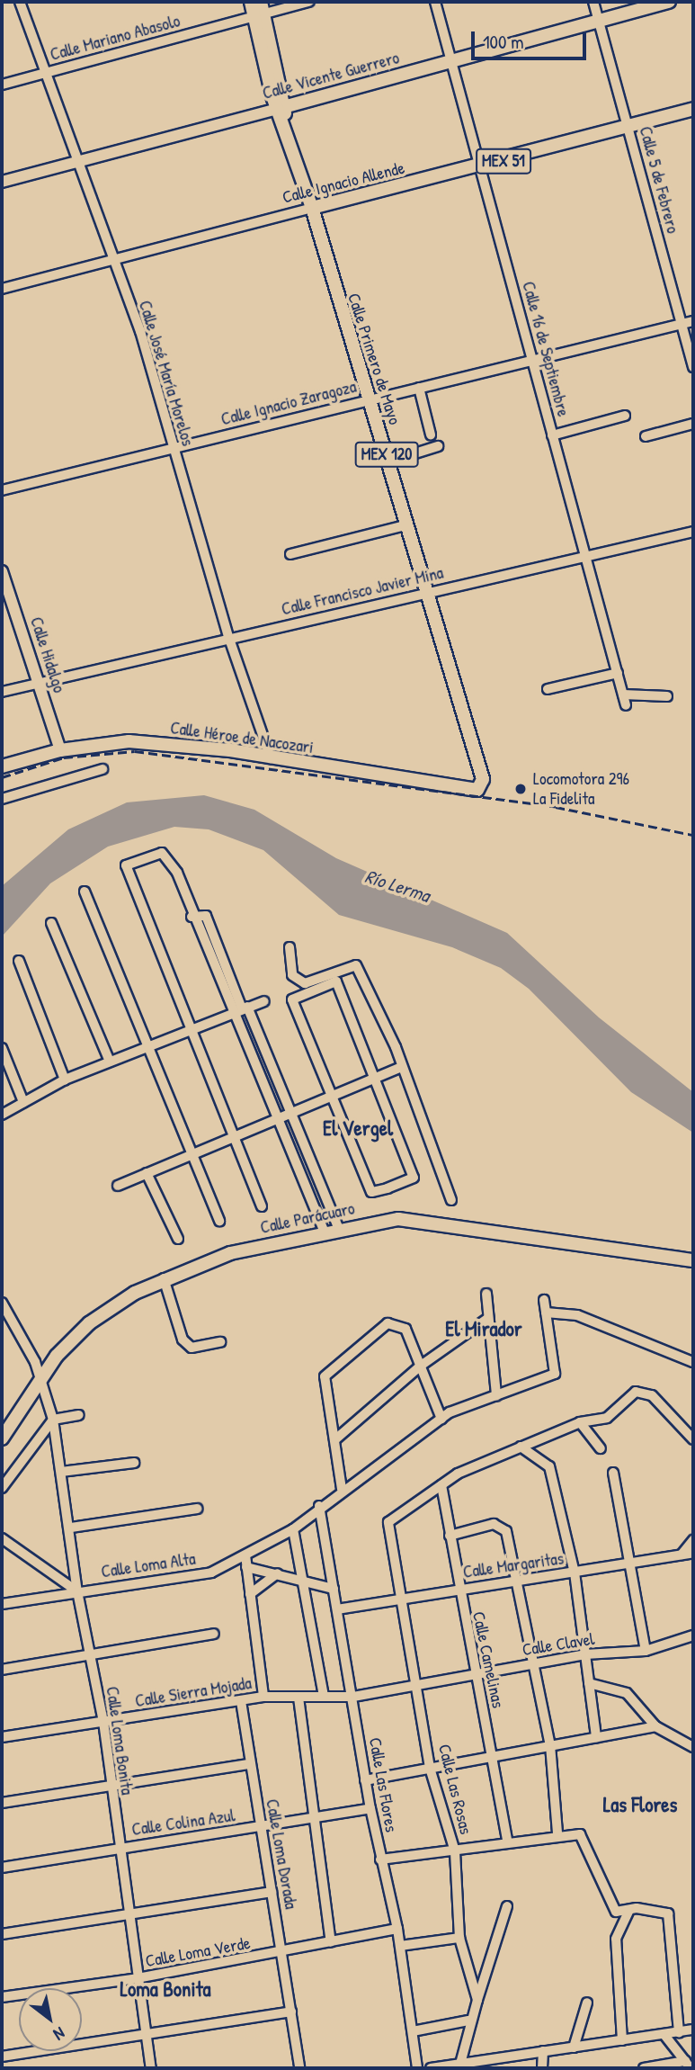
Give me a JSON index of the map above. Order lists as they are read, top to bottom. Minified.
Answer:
{"streets":{"main road":["Calle Vicente Guerrero","MEX 51","Calle Ignacio Allende","Calle Primero de Mayo","MEX 120","Calle Héroe de Nacozari","Calle Parácuaro"],"street":["Calle Mariano Abasolo","Calle 5 de Febrero","Calle 16 de Septiembre","Calle José María Morelos","Calle Ignacio Zaragoza","Calle Francisco Javier Mina","Calle Hidalgo","Calle Loma Alta","Calle Margaritas","Calle Clavel","Calle Camelinas","Calle Sierra Mojada","Calle Loma Bonita","Calle Las Flores","Calle Las Rosas","Calle Colina Azul","Calle Loma Dorada","Calle Loma Verde"]},"crossings":[["Calle Mariano Abasolo","Calle Primero de Mayo"],["Calle Mariano Abasolo","Calle José María Morelos"],["Calle Vicente Guerrero","Calle 5 de Febrero"],["Calle Vicente Guerrero","Calle 16 de Septiembre"],["Calle Vicente Guerrero","Calle Primero de Mayo"],["Calle Vicente Guerrero","Calle José María Morelos"],["Calle 5 de Febrero","Calle Ignacio Allende"],["Calle 5 de Febrero","Calle Ignacio Zaragoza"],["Calle Ignacio Allende","Calle 16 de Septiembre"],["Calle Ignacio Allende","Calle Primero de Mayo"],["Calle Ignacio Allende","Calle José María Morelos"],["Calle 16 de Septiembre","Calle Ignacio Zaragoza"],["Calle 16 de Septiembre","Calle Francisco Javier Mina"],["Calle Primero de Mayo","Calle Ignacio Zaragoza"],["Calle Primero de Mayo","Calle Francisco Javier Mina"],["Calle Primero de Mayo","Calle Héroe de Nacozari"],["Calle José María Morelos","Calle Ignacio Zaragoza"],["Calle José María Morelos","Calle Francisco Javier Mina"],["Calle José María Morelos","Calle Héroe de Nacozari"],["Calle Francisco Javier Mina","Calle Hidalgo"],["Calle Hidalgo","Calle Héroe de Nacozari"],["Calle Parácuaro","Calle Loma Bonita"],["Calle Loma Alta","Calle Loma Bonita"],["Calle Loma Alta","Calle Las Flores"],["Calle Margaritas","Calle Camelinas"],["Calle Margaritas","Calle Las Flores"],["Calle Margaritas","Calle Las Rosas"],["Calle Clavel","Calle Camelinas"],["Calle Clavel","Calle Sierra Mojada"],["Calle Clavel","Calle Las Flores"],["Calle Clavel","Calle Las Rosas"],["Calle Camelinas","Calle Las Rosas"],["Calle Sierra Mojada","Calle Loma Bonita"],["Calle Sierra Mojada","Calle Las Flores"],["Calle Sierra Mojada","Calle Loma Dorada"],["Calle Loma Bonita","Calle Colina Azul"],["Calle Loma Bonita","Calle Loma Verde"],["Calle Las Flores","Calle Colina Azul"],["Calle Las Flores","Calle Loma Verde"],["Calle Colina Azul","Calle Loma Dorada"],["Calle Loma Dorada","Calle Loma Verde"]],"districts":["El Vergel","El Mirador","Las Flores","Loma Bonita"],"water":["Río Lerma"],"places":["Locomotora 296 La Fidelita"],"scale_bar":"100 m","north":"bottom right"}
